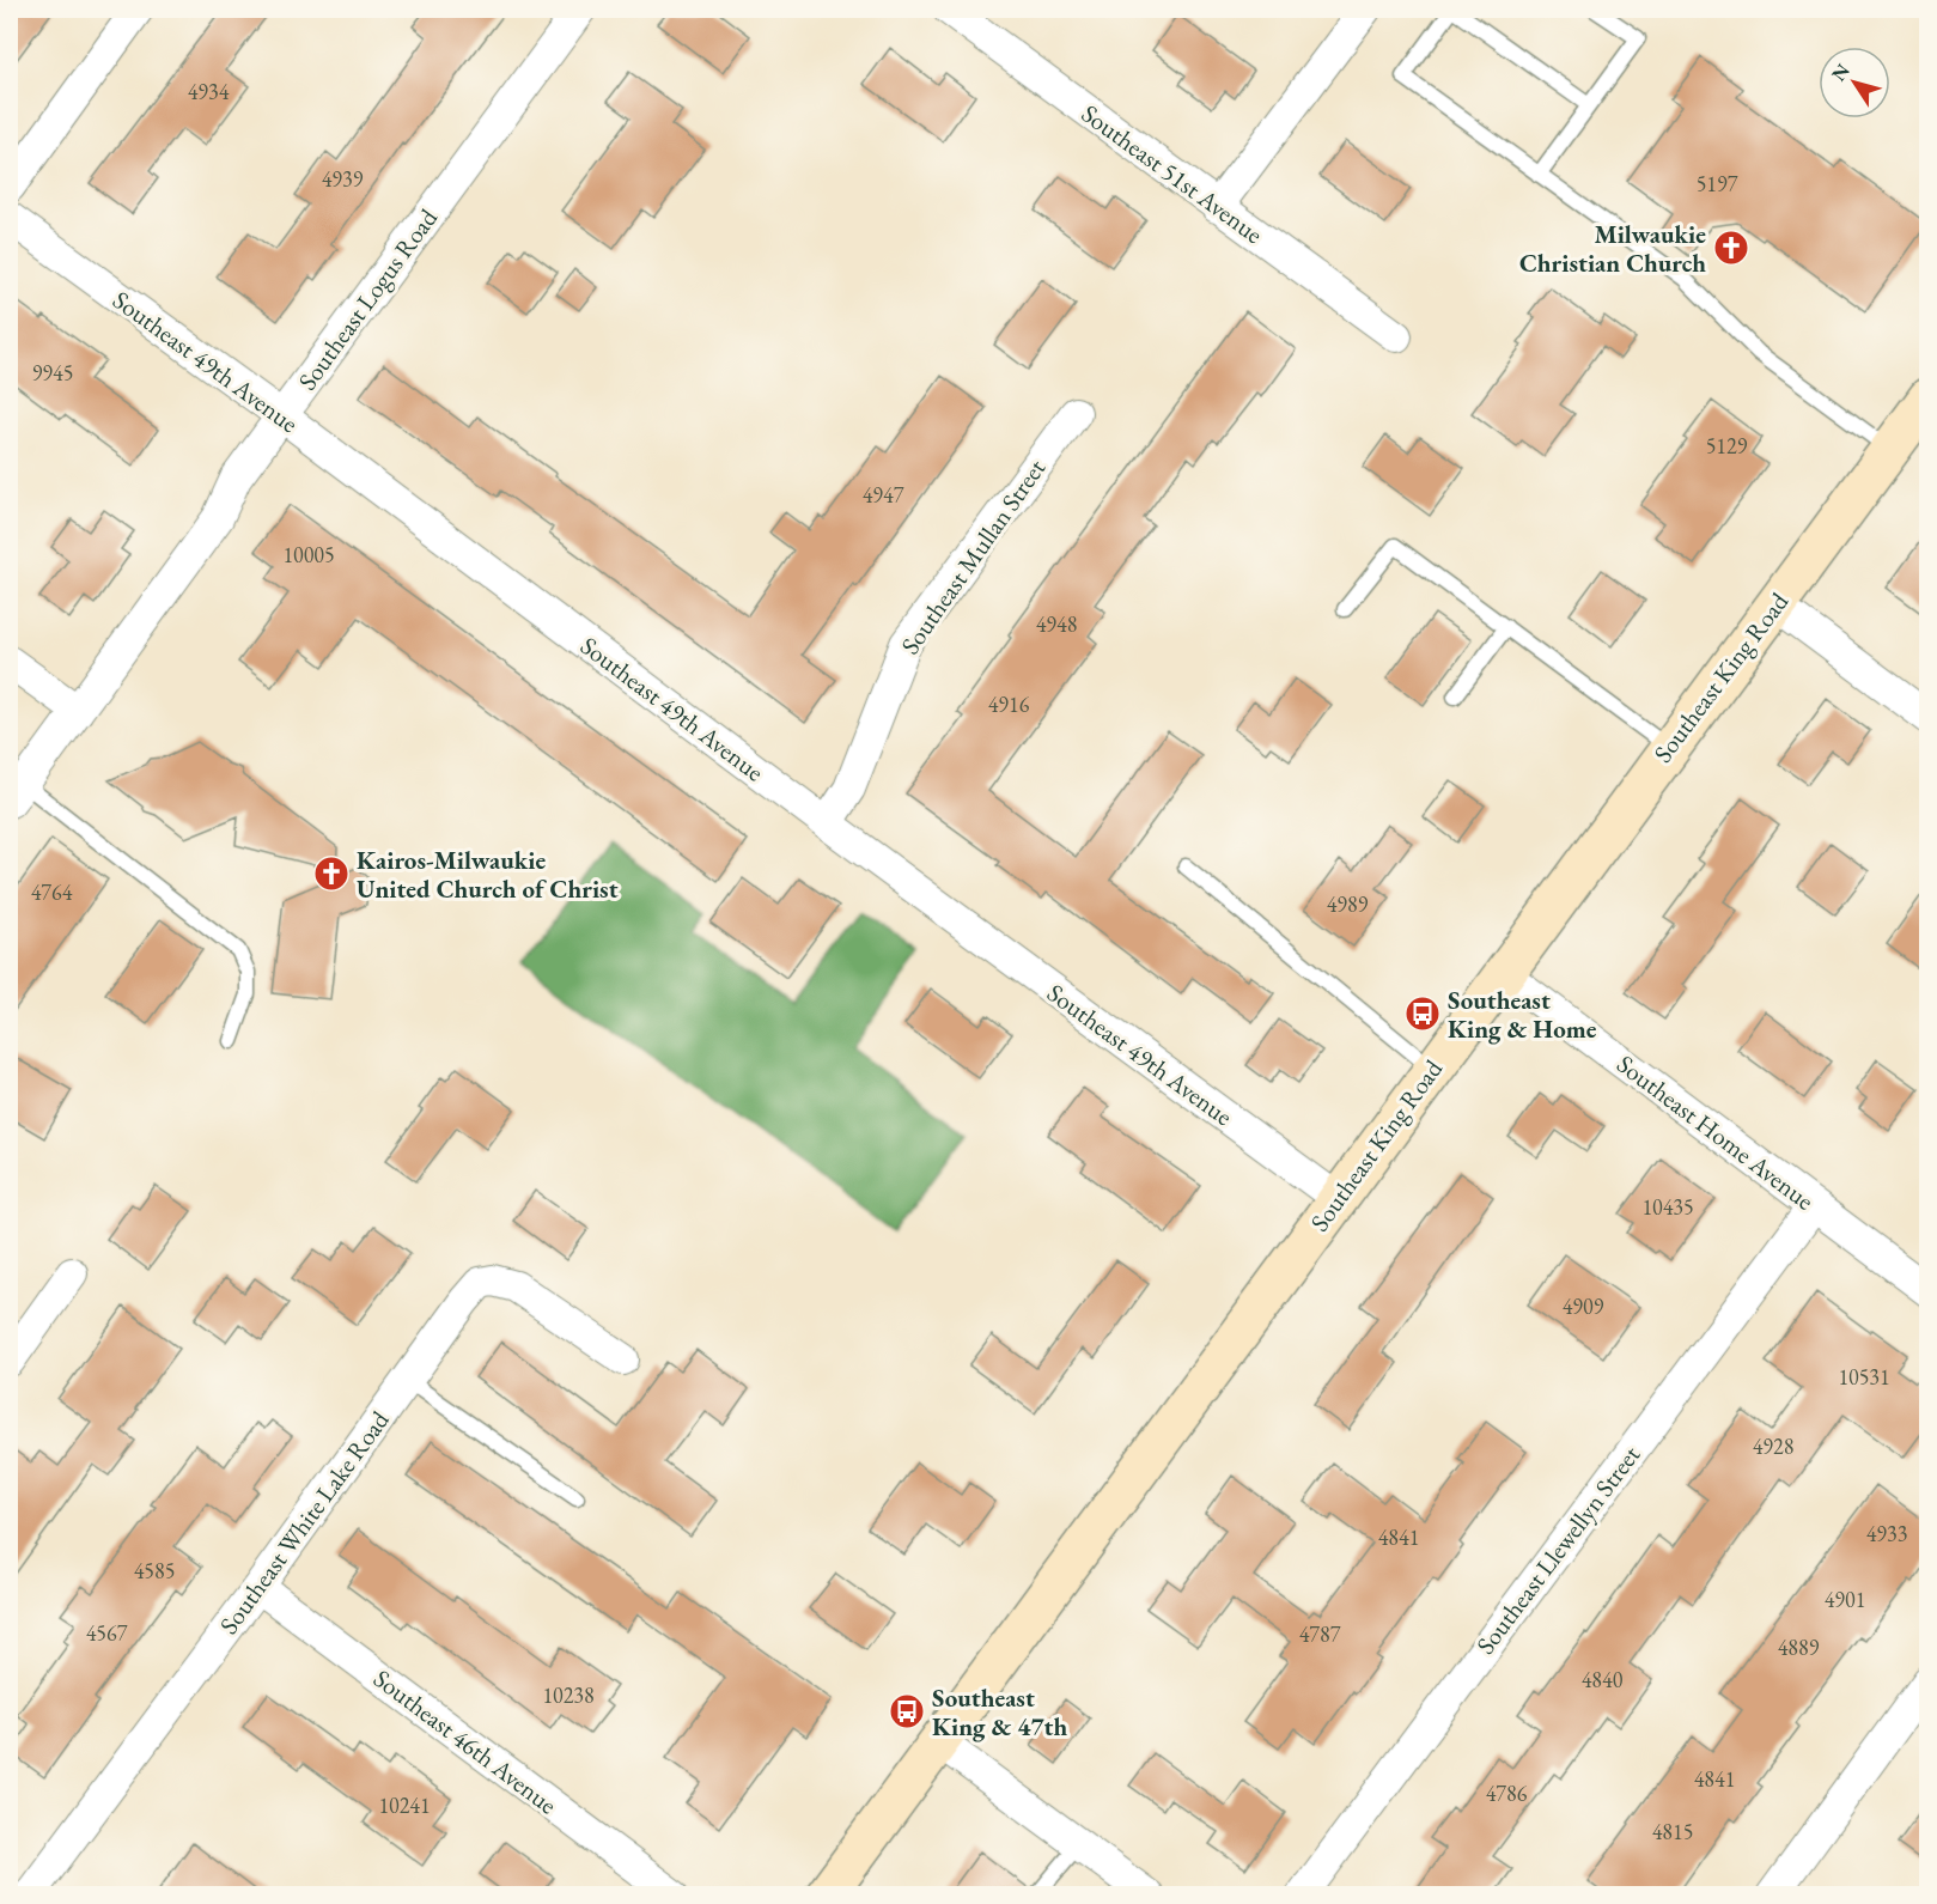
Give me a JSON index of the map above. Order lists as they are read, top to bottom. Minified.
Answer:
{"streets":{"main road":["Southeast King Road"],"street":["Southeast 51st Avenue","Southeast Logus Road","Southeast 49th Avenue","Southeast Mullan Street","Southeast Home Avenue","Southeast White Lake Road","Southeast Llewellyn Street","Southeast 46th Avenue"]},"crossings":[["Southeast Logus Road","Southeast 49th Avenue"],["Southeast 49th Avenue","Southeast Mullan Street"],["Southeast 49th Avenue","Southeast King Road"],["Southeast King Road","Southeast Home Avenue"],["Southeast Home Avenue","Southeast Llewellyn Street"],["Southeast White Lake Road","Southeast 46th Avenue"]],"places":{"church":["Milwaukie Christian Church","Kairos-Milwaukie United Church of Christ"],"bus stop":["Southeast King & Home","Southeast King & 47th"]},"house_numbers":["4934","4939","5197","9945","5129","4947","10005","4948","4916","4764","4989","10435","4909","10531","4928","4933","4841","4585","4901","4567","4787","4889","4840","10238","4841","4786","10241","4815"],"north":"top left"}
